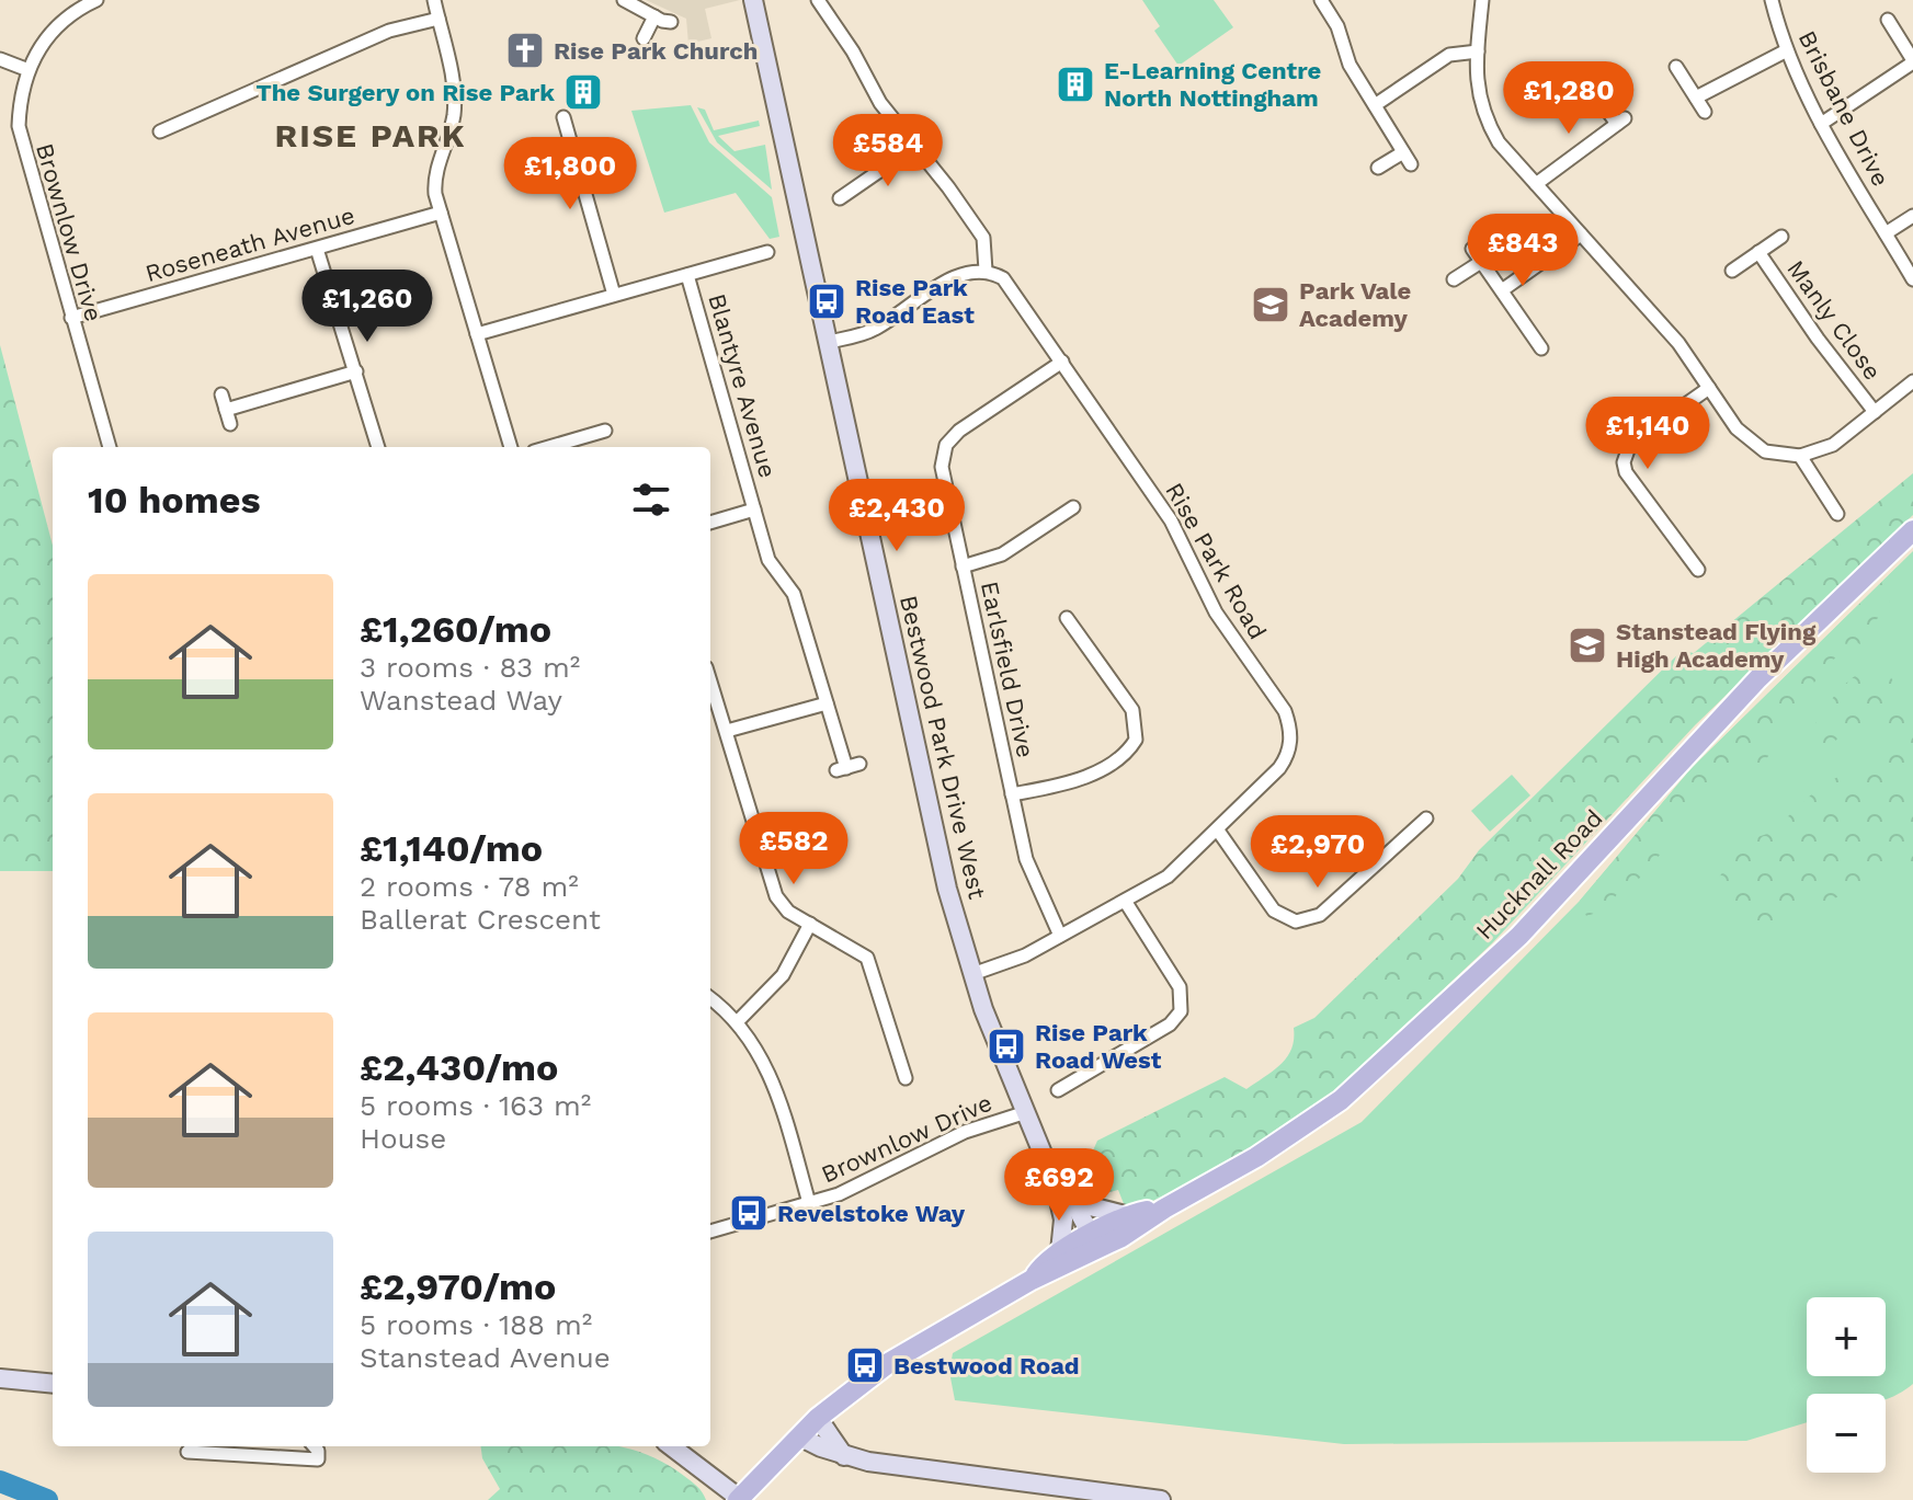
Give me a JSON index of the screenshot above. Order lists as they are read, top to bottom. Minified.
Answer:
{"streets":{"main road":["Hucknall Road"],"street":["Brisbane Drive","Brownlow Drive","Roseneath Avenue","Manly Close","Blantyre Avenue","Rise Park Road","Earlsfield Drive","Bestwood Park Drive West"]},"crossings":[["Brownlow Drive","Roseneath Avenue"],["Brownlow Drive","Bestwood Park Drive West"],["Rise Park Road","Earlsfield Drive"],["Rise Park Road","Bestwood Park Drive West"]],"districts":["RISE PARK"],"places":{"church":["Rise Park Church"],"building":["E-Learning Centre North Nottingham","The Surgery on Rise Park"],"bus stop":["Rise Park Road East","Rise Park Road West","Revelstoke Way","Bestwood Road"],"school or university":["Park Vale Academy","Stanstead Flying High Academy"]},"page":{"price":["£1,280","£584","£1,800","£843","£1,260","£1,140","£2,430","£582","£2,970","£692"],"heading":"10 homes","list":[{"name":"£1,260/mo","note":"3 rooms · 83 m² · Wanstead Way"},{"name":"£1,140/mo","note":"2 rooms · 78 m² · Ballerat Crescent"},{"name":"£2,430/mo","note":"5 rooms · 163 m² · House"},{"name":"£2,970/mo","note":"5 rooms · 188 m² · Stanstead Avenue"}],"map_buttons":["+","−"]}}
